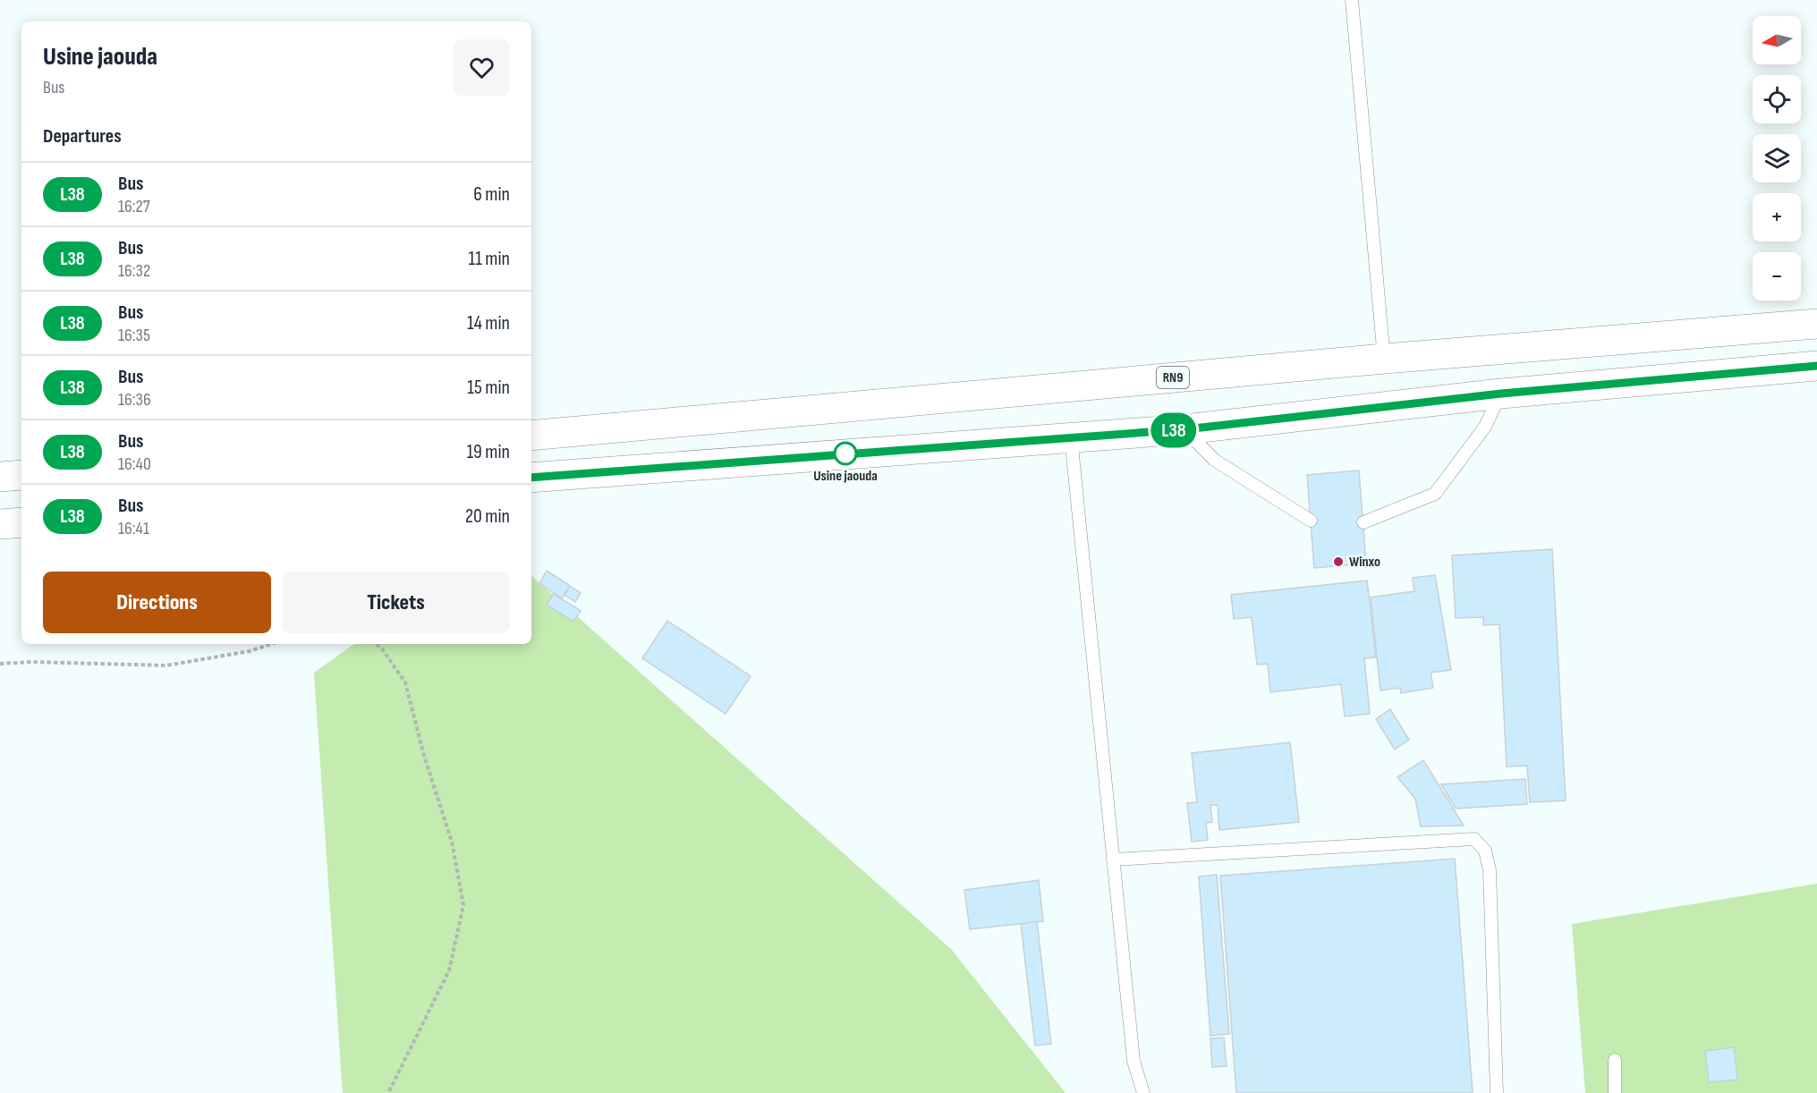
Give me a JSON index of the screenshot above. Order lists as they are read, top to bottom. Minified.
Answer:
{"streets":{"highway":["RN9"]},"places":["Usine jaouda","Winxo"],"lines":["bus line L38"],"north":"left","page":{"on_map":"L38","map_buttons":["+","−"],"heading":[["Usine jaouda","Bus"],"Departures"],"list":[{"mark":"L38","name":"Bus","note":"16:27","value":"6 min"},{"mark":"L38","name":"Bus","note":"16:32","value":"11 min"},{"mark":"L38","name":"Bus","note":"16:35","value":"14 min"},{"mark":"L38","name":"Bus","note":"16:36","value":"15 min"},{"mark":"L38","name":"Bus","note":"16:40","value":"19 min"},{"mark":"L38","name":"Bus","note":"16:41","value":"20 min"}],"buttons":["Directions","Tickets"]}}
